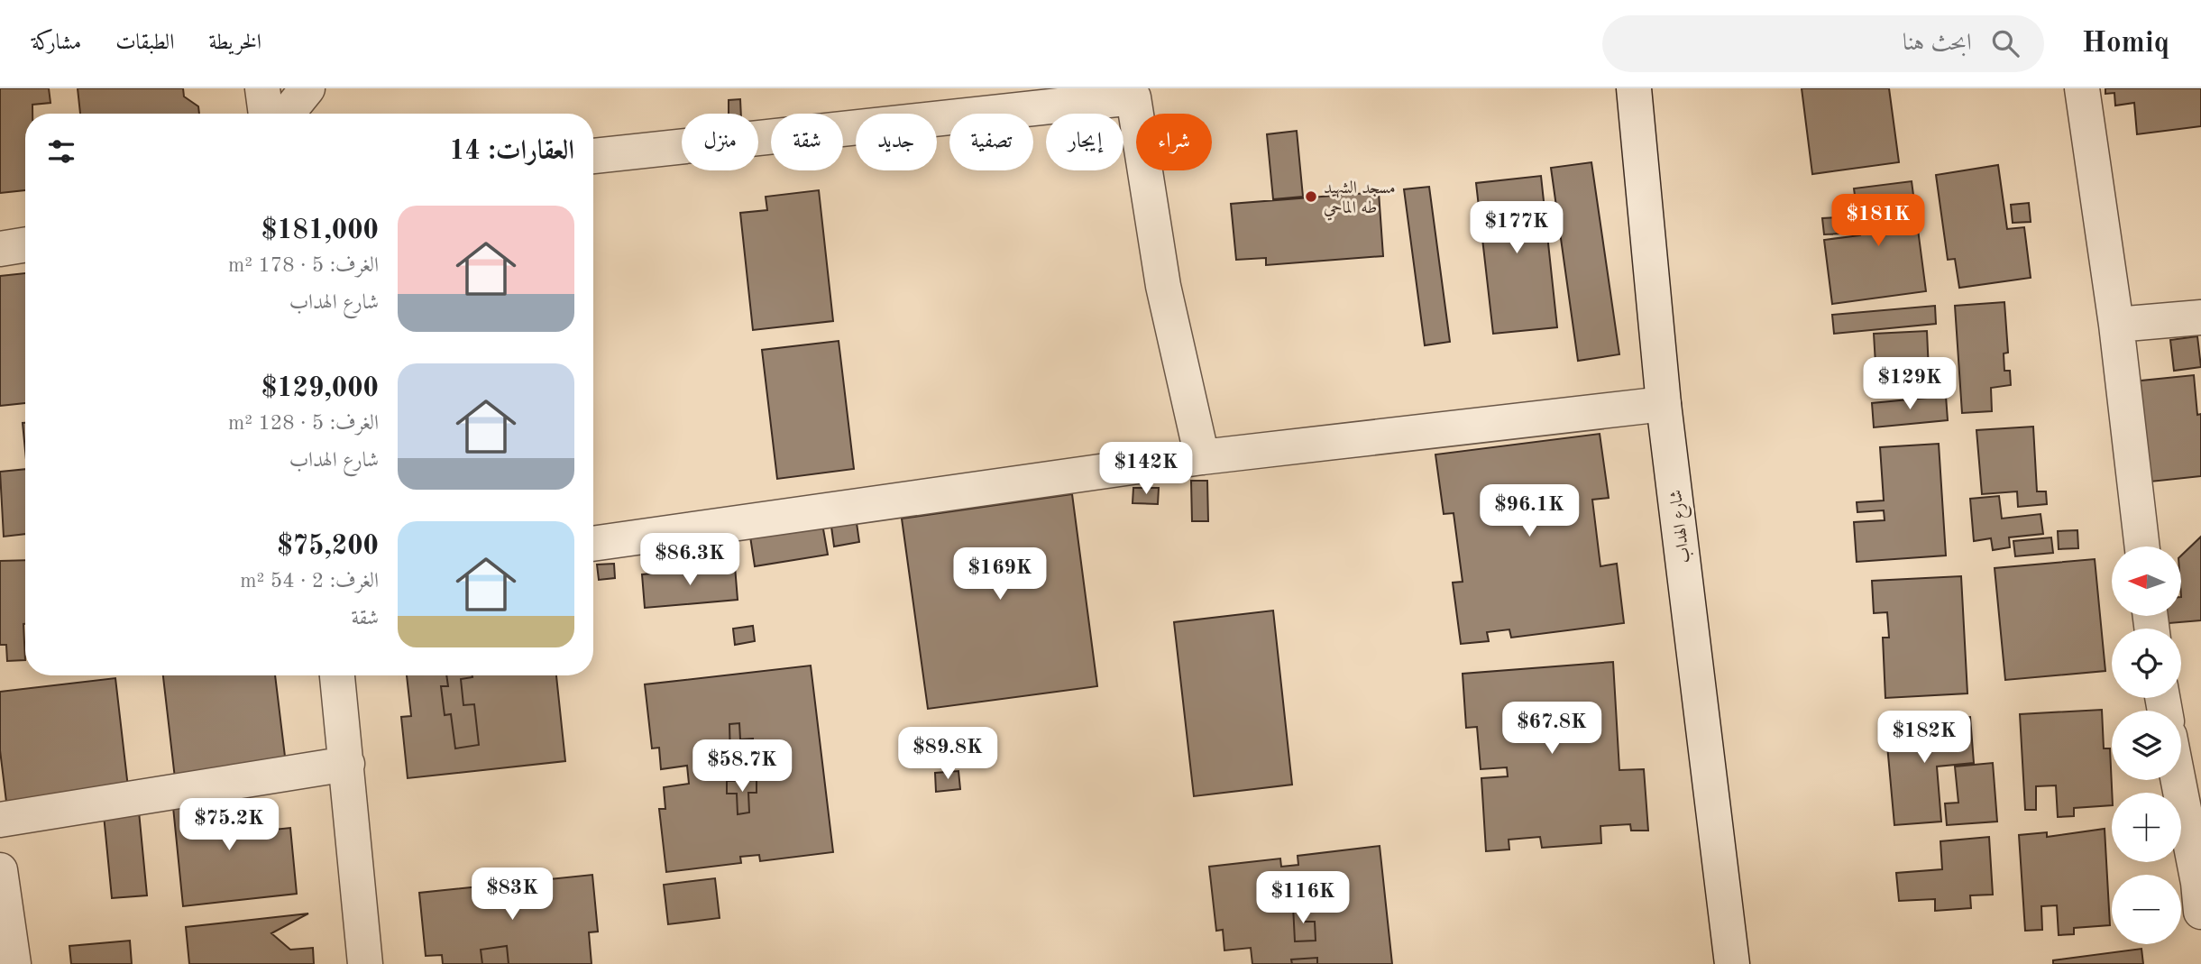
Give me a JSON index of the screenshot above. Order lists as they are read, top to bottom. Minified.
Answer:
{"streets":{"street":["شارع الهداب"]},"places":["مسجد الشهيد طه الماحي"],"north":"left","page":{"header":"Homiq","search":"ابحث هنا","nav":["الخريطة","الطبقات","مشاركة"],"chip":["شراء","إيجار","تصفية","جديد","شقة","منزل"],"heading":"العقارات: 14","list":[{"name":"$181,000","note":"الغرف: 5 · 178 m² · شارع الهداب"},{"name":"$129,000","note":"الغرف: 5 · 128 m² · شارع الهداب"},{"name":"$75,200","note":"الغرف: 2 · 54 m² · شقة"}],"price":["$181K","$177K","$129K","$142K","$96.1K","$86.3K","$169K","$67.8K","$182K","$89.8K","$58.7K","$75.2K","$83K","$116K"],"map_buttons":["+","−"]}}
